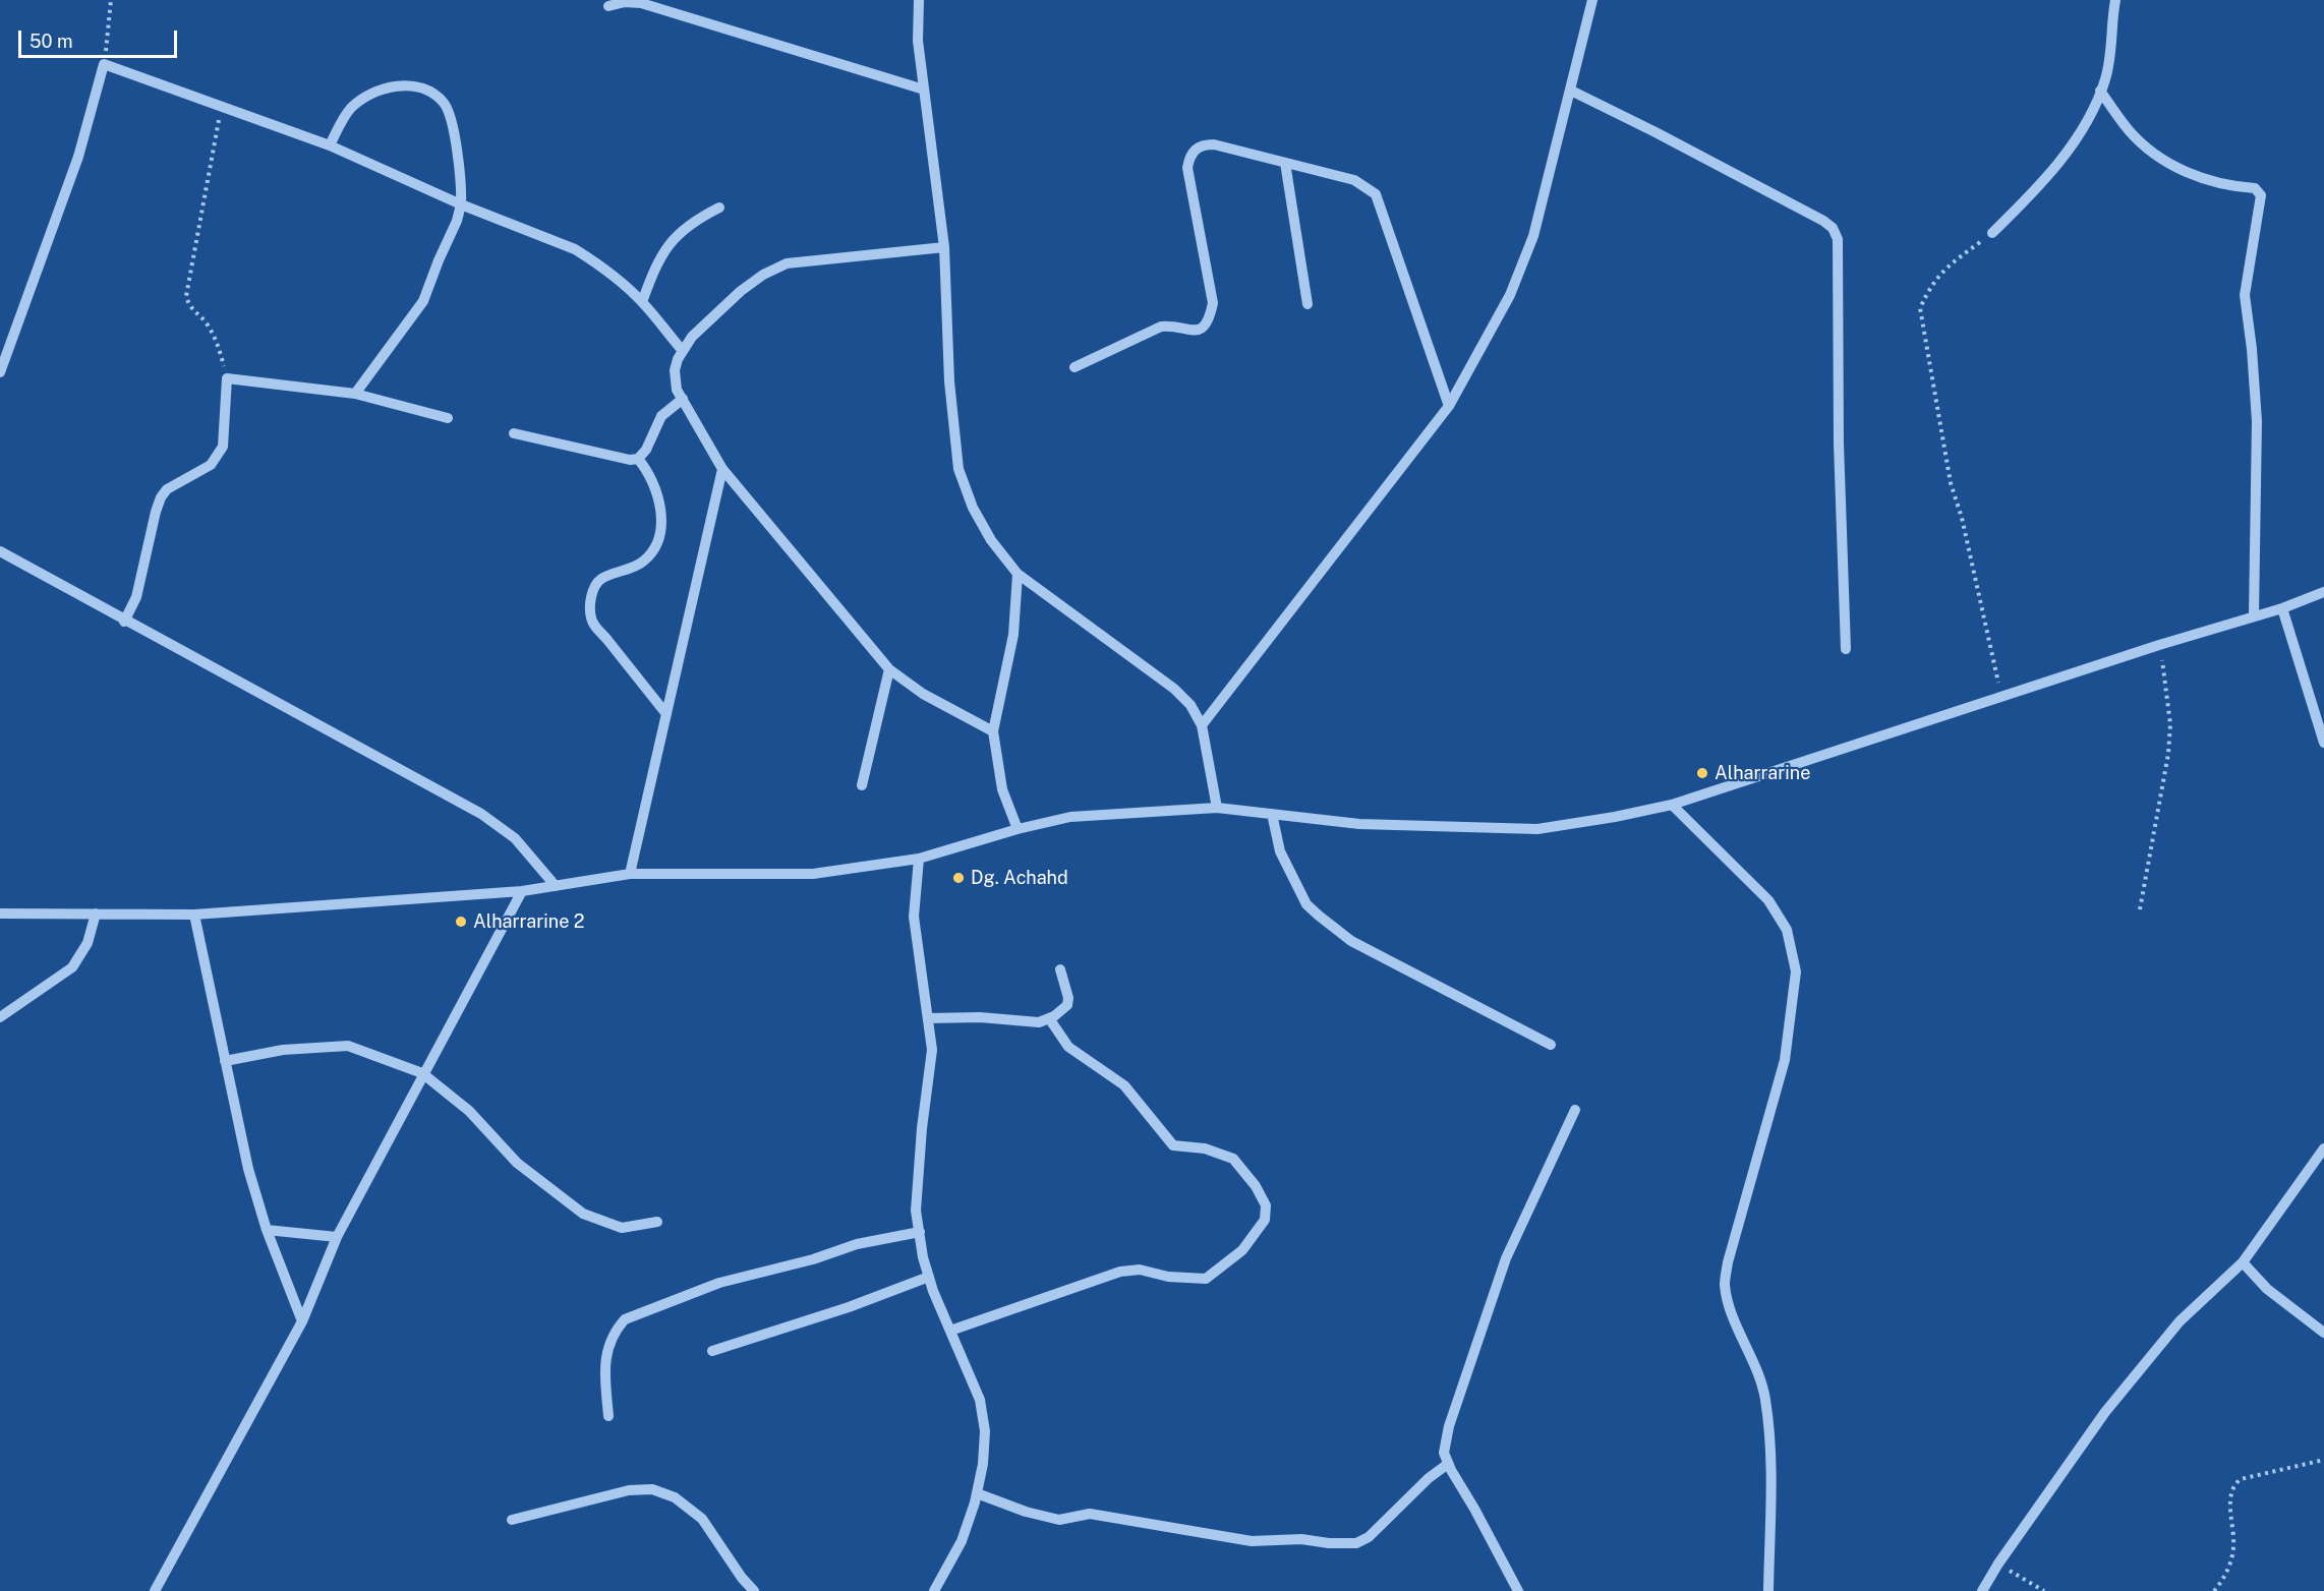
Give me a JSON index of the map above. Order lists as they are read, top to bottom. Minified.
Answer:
{"places":["Alharrarine","Dg. Achahd","Alharrarine 2"],"scale_bar":"50 m"}
